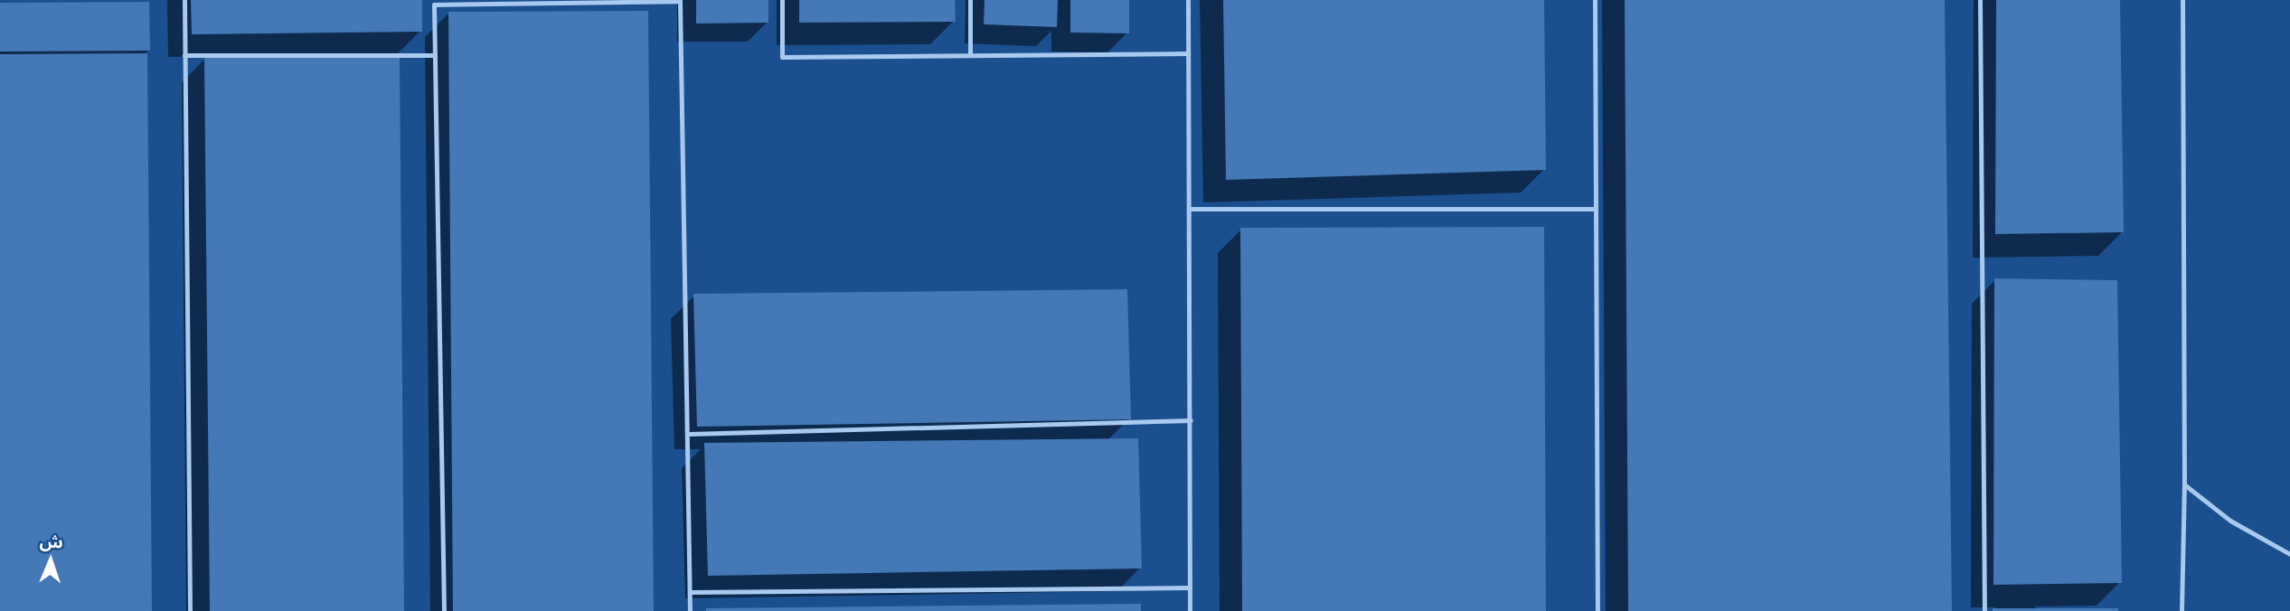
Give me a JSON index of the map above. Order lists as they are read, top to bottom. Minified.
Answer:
{"north":"top"}
